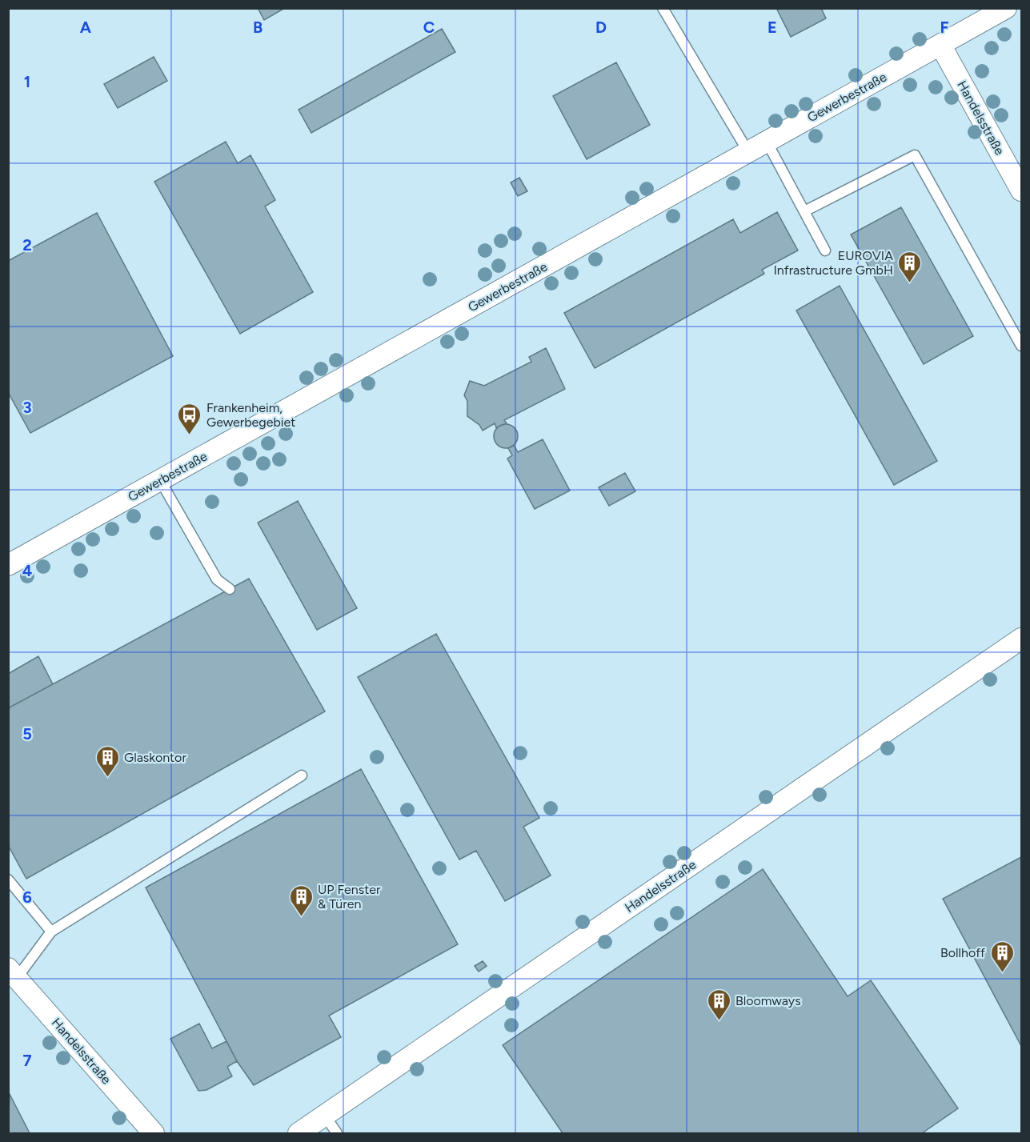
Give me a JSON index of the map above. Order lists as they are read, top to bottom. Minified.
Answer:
{"streets":{"street":["Gewerbestraße","Handelsstraße"]},"crossings":[["Gewerbestraße","Handelsstraße"]],"places":{"building":["EUROVIA Infrastructure GmbH","Glaskontor","UP Fenster & Türen","Bollhoff","Bloomways"],"bus stop":["Frankenheim, Gewerbegebiet"]},"grid":{"columns":["A","B","C","D","E","F"],"rows":["1","2","3","4","5","6","7"]}}
